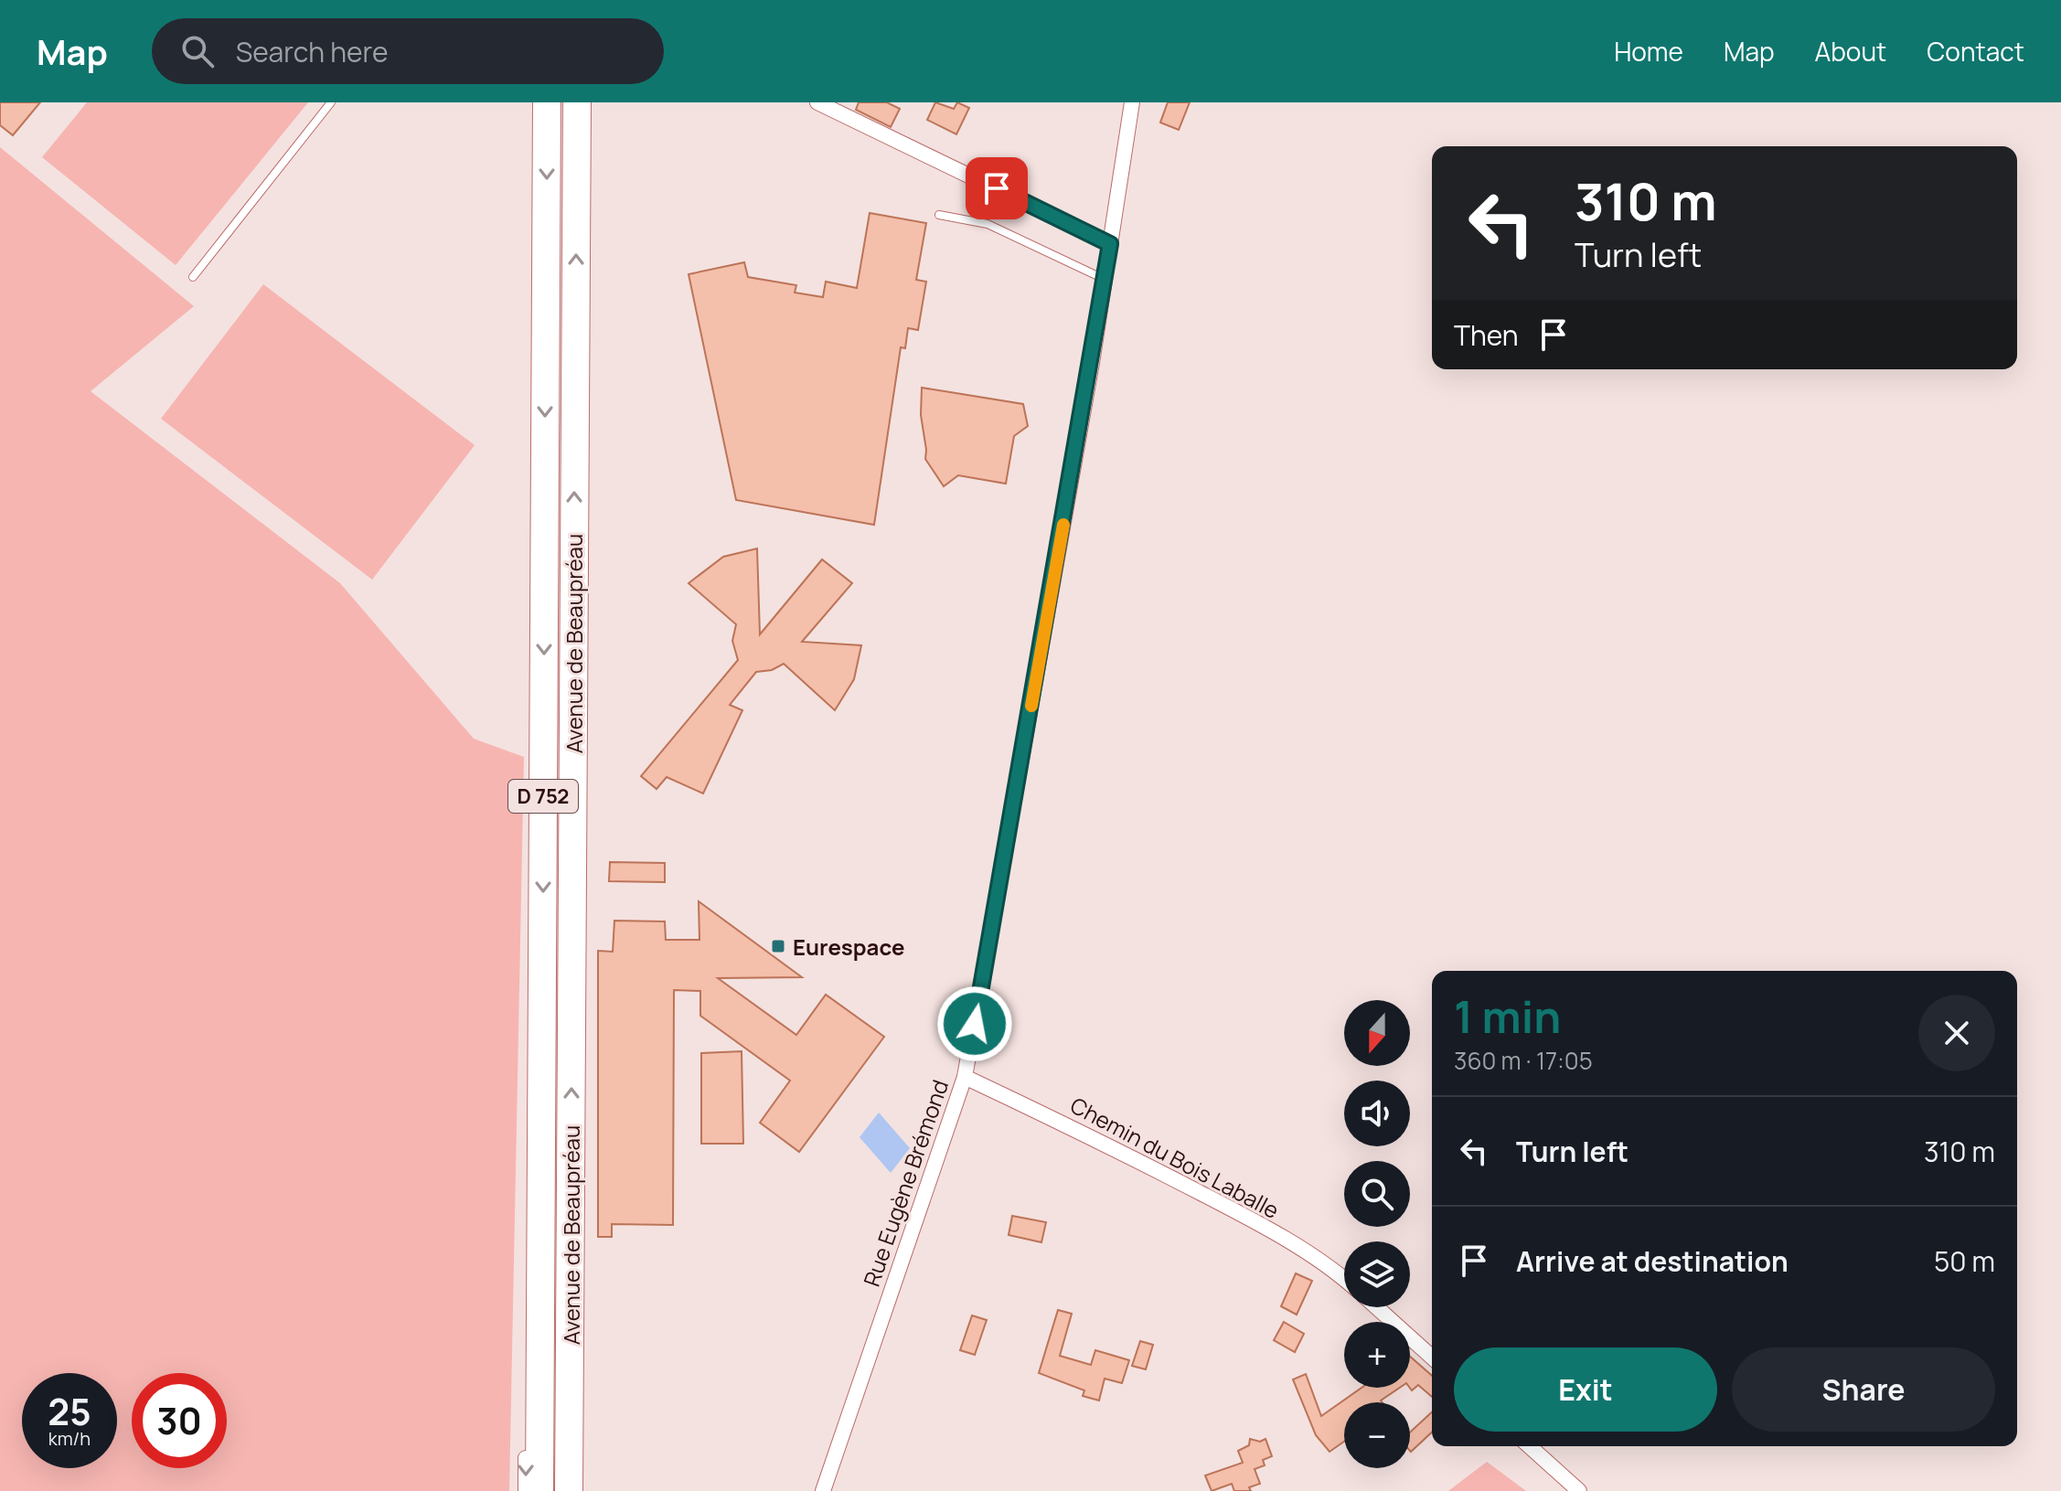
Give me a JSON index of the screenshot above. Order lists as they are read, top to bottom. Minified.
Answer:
{"streets":{"highway":["Avenue de Beaupréau","D 752"],"street":["Chemin du Bois Laballe","Rue Eugène Brémond"]},"crossings":[["Chemin du Bois Laballe","Rue Eugène Brémond"]],"places":{"transit":["Eurespace"]},"north":"bottom","page":{"header":"Map","search":"Search here","nav":["Home","Map","About","Contact"],"turn":["310 m","Turn left"],"then":"Then","heading":["1 min","360 m · 17:05"],"map_buttons":["+","−"],"list":[{"name":"Turn left","value":"310 m"},{"name":"Arrive at destination","value":"50 m"}],"buttons":["Exit","Share"],"speed":"25 km/h","limit":"30"}}
